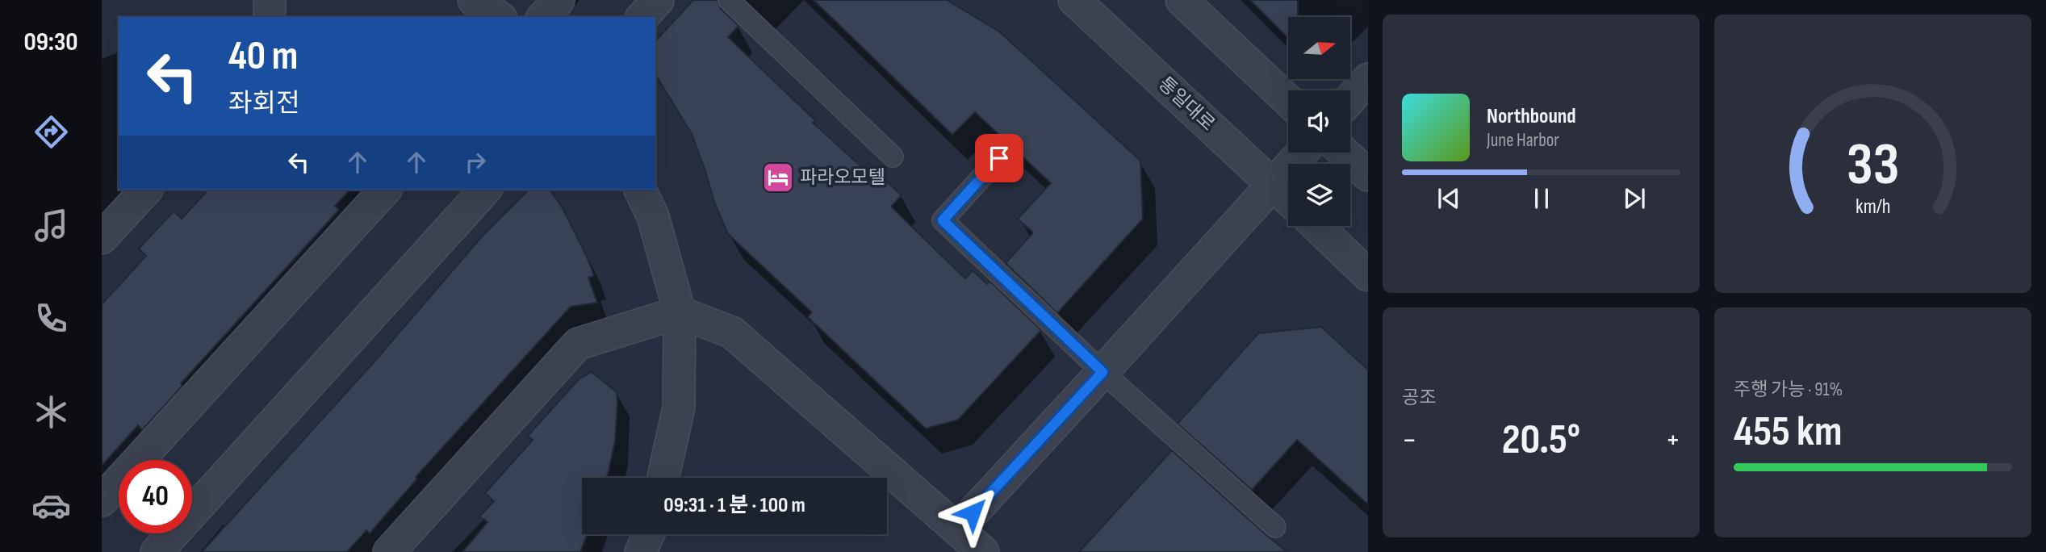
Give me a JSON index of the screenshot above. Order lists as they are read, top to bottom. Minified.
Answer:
{"streets":{"street":["통일대로"]},"places":{"hotel":["파라오모텔"]},"north":"right","page":{"tabs":"09:30","turn":["40 m","좌회전"],"song":["Northbound","June Harbor"],"tile":["공조",["주행 가능 · 91%","455 km"]],"heat":["−","20.5°","+"],"limit":"40","trip":"09:31 · 1 분 · 100 m","gauge":["33","km/h"]}}
